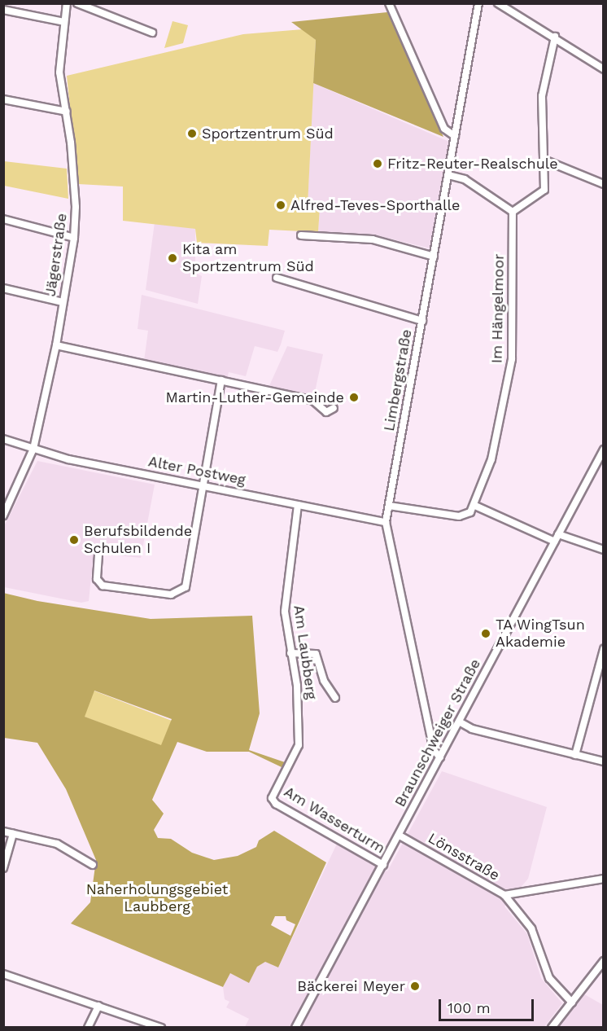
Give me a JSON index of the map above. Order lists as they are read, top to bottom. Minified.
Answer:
{"streets":{"street":["Jägerstraße","Im Hängelmoor","Limbergstraße","Alter Postweg","Am Laubberg","Braunschweiger Straße","Am Wasserturm","Lönsstraße"]},"crossings":[["Jägerstraße","Alter Postweg"],["Limbergstraße","Alter Postweg"],["Limbergstraße","Braunschweiger Straße"],["Alter Postweg","Am Laubberg"],["Am Laubberg","Am Wasserturm"],["Braunschweiger Straße","Am Wasserturm"],["Braunschweiger Straße","Lönsstraße"]],"parks":["Naherholungsgebiet Laubberg"],"places":["Sportzentrum Süd","Fritz-Reuter-Realschule","Alfred-Teves-Sporthalle","Kita am Sportzentrum Süd","Martin-Luther-Gemeinde","Berufsbildende Schulen I","TA WingTsun Akademie","Bäckerei Meyer"],"scale_bar":"100 m"}
